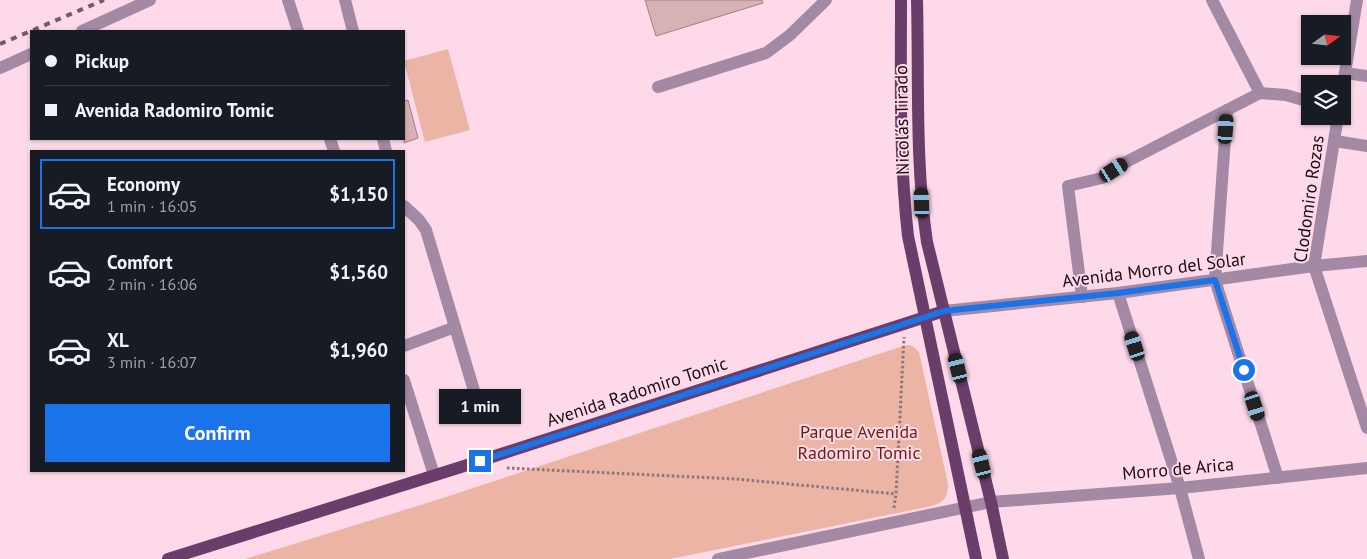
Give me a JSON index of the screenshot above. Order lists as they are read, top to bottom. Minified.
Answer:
{"streets":{"main road":["Nicolás Tirado","Avenida Radomiro Tomic"],"street":["Clodomiro Rozas","Avenida Morro del Solar","Morro de Arica"]},"crossings":[["Nicolás Tirado","Avenida Morro del Solar"],["Nicolás Tirado","Avenida Radomiro Tomic"],["Nicolás Tirado","Morro de Arica"],["Clodomiro Rozas","Avenida Morro del Solar"],["Avenida Morro del Solar","Avenida Radomiro Tomic"]],"parks":["Parque Avenida Radomiro Tomic"],"north":"right","page":{"banner":["Pickup","Avenida Radomiro Tomic"],"list":[{"name":"Economy","note":"1 min · 16:05","value":"$1,150"},{"name":"Comfort","note":"2 min · 16:06","value":"$1,560"},{"name":"XL","note":"3 min · 16:07","value":"$1,960"}],"bubble":"1 min","buttons":"Confirm"}}
